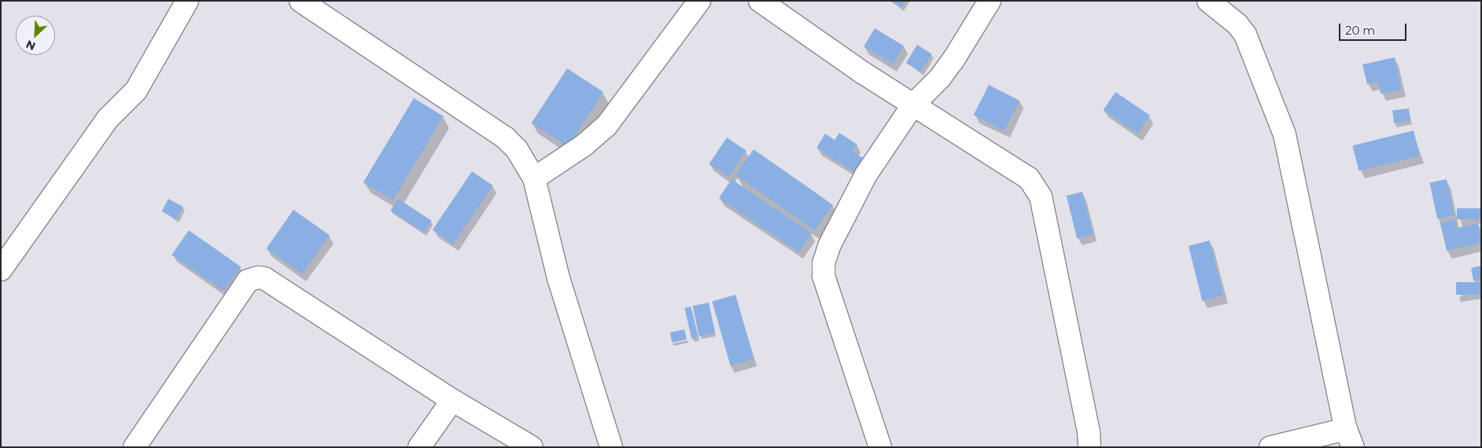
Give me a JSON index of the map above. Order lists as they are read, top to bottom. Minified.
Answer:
{"scale_bar":"20 m","north":"bottom left"}
